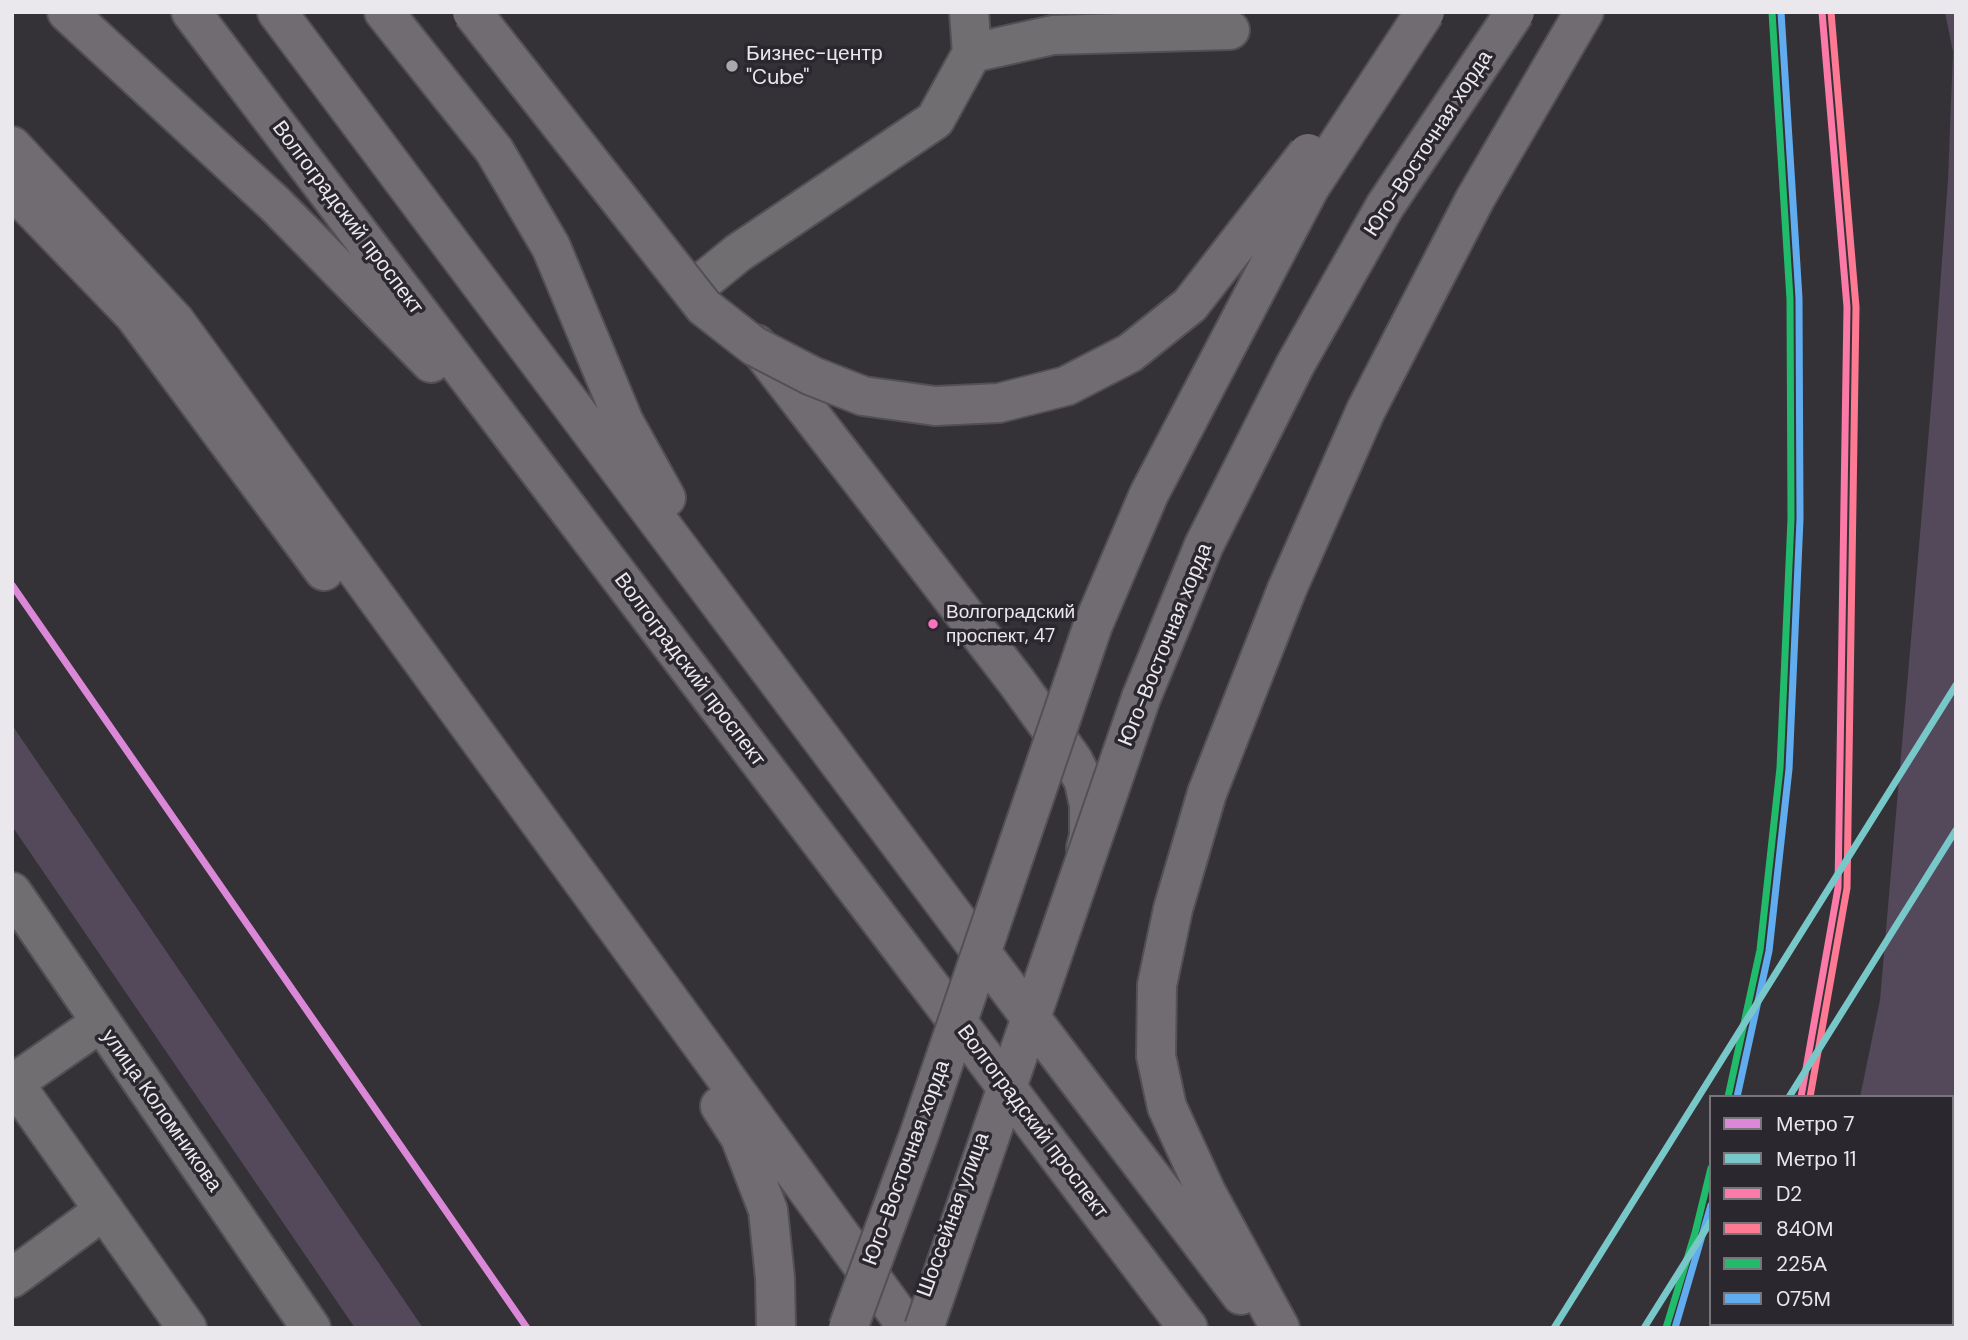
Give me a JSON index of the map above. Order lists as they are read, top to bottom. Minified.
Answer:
{"streets":{"main road":["Юго-Восточная хорда","Волгоградский проспект","Шоссейная улица"],"street":["улица Коломникова"]},"places":["Бизнес-центр \"Cube\"","Волгоградский проспект, 47"],"lines":["transit line D2","transit line 840М","transit line 225А","transit line 075М","metro line 7","metro line 11"],"legend":["Метро 7","Метро 11","D2","840М","225А","075М"]}
